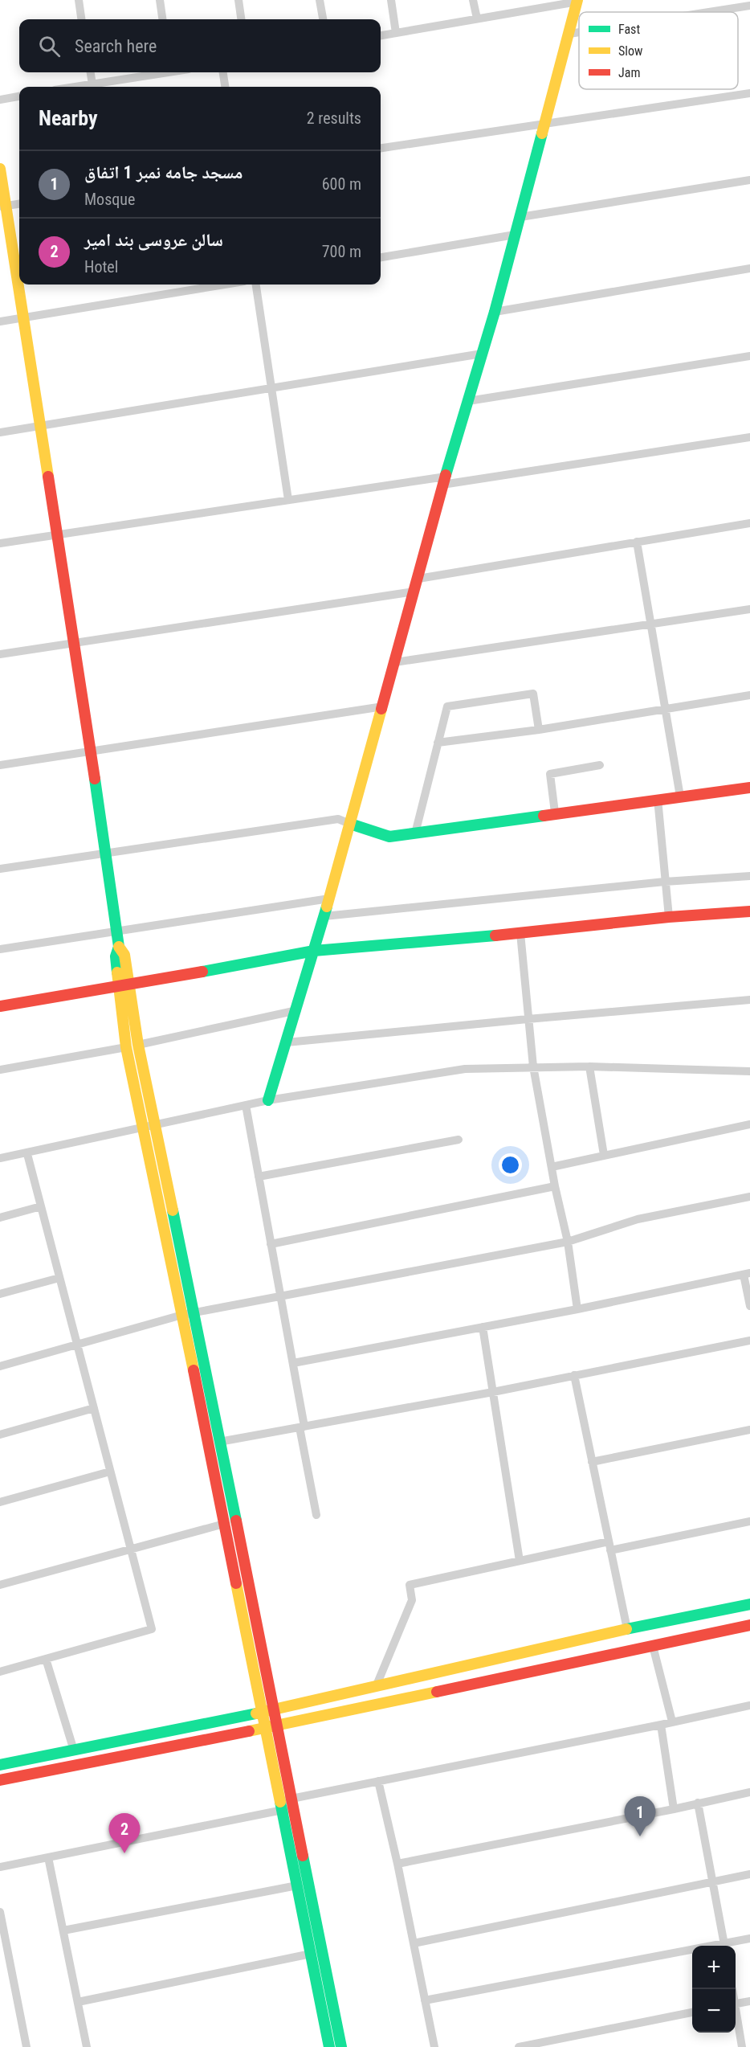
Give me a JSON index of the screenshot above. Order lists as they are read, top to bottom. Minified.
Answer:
{"legend":["Fast","Slow","Jam"],"page":{"search":"Search here","heading":["Nearby","2 results"],"list":[{"mark":"1","name":"مسجد جامه نمبر 1 اتفاق","note":"Mosque","value":"600 m"},{"mark":"2","name":"سالن عروسی بند امیر","note":"Hotel","value":"700 m"}],"pins":["1","2"],"map_buttons":["+","−"]}}
